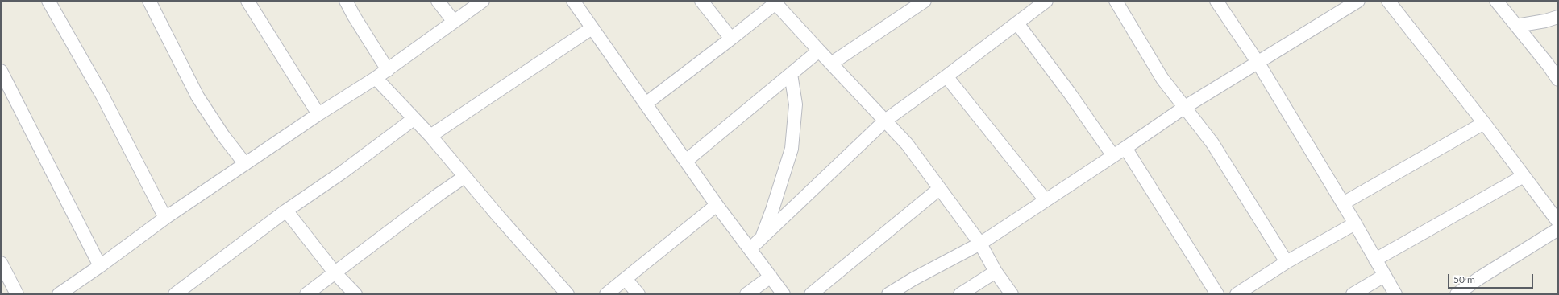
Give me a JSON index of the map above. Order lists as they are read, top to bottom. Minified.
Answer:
{"scale_bar":"50 m"}
